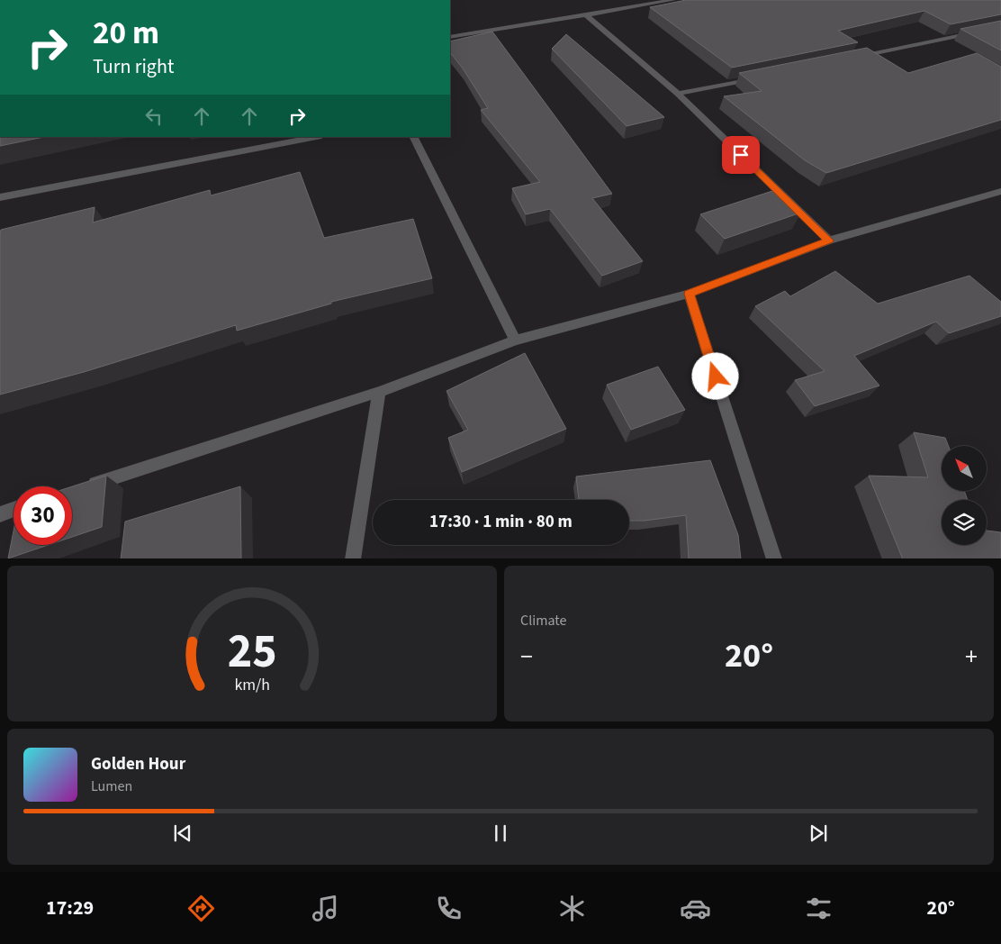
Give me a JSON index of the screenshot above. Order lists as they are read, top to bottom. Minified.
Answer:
{"north":"top left","page":{"turn":["20 m","Turn right"],"limit":"30","trip":"17:30 · 1 min · 80 m","tile":"Climate","heat":["−","20°","+"],"song":["Golden Hour","Lumen"],"tabs":["17:29","20°"],"gauge":["25","km/h"]}}
